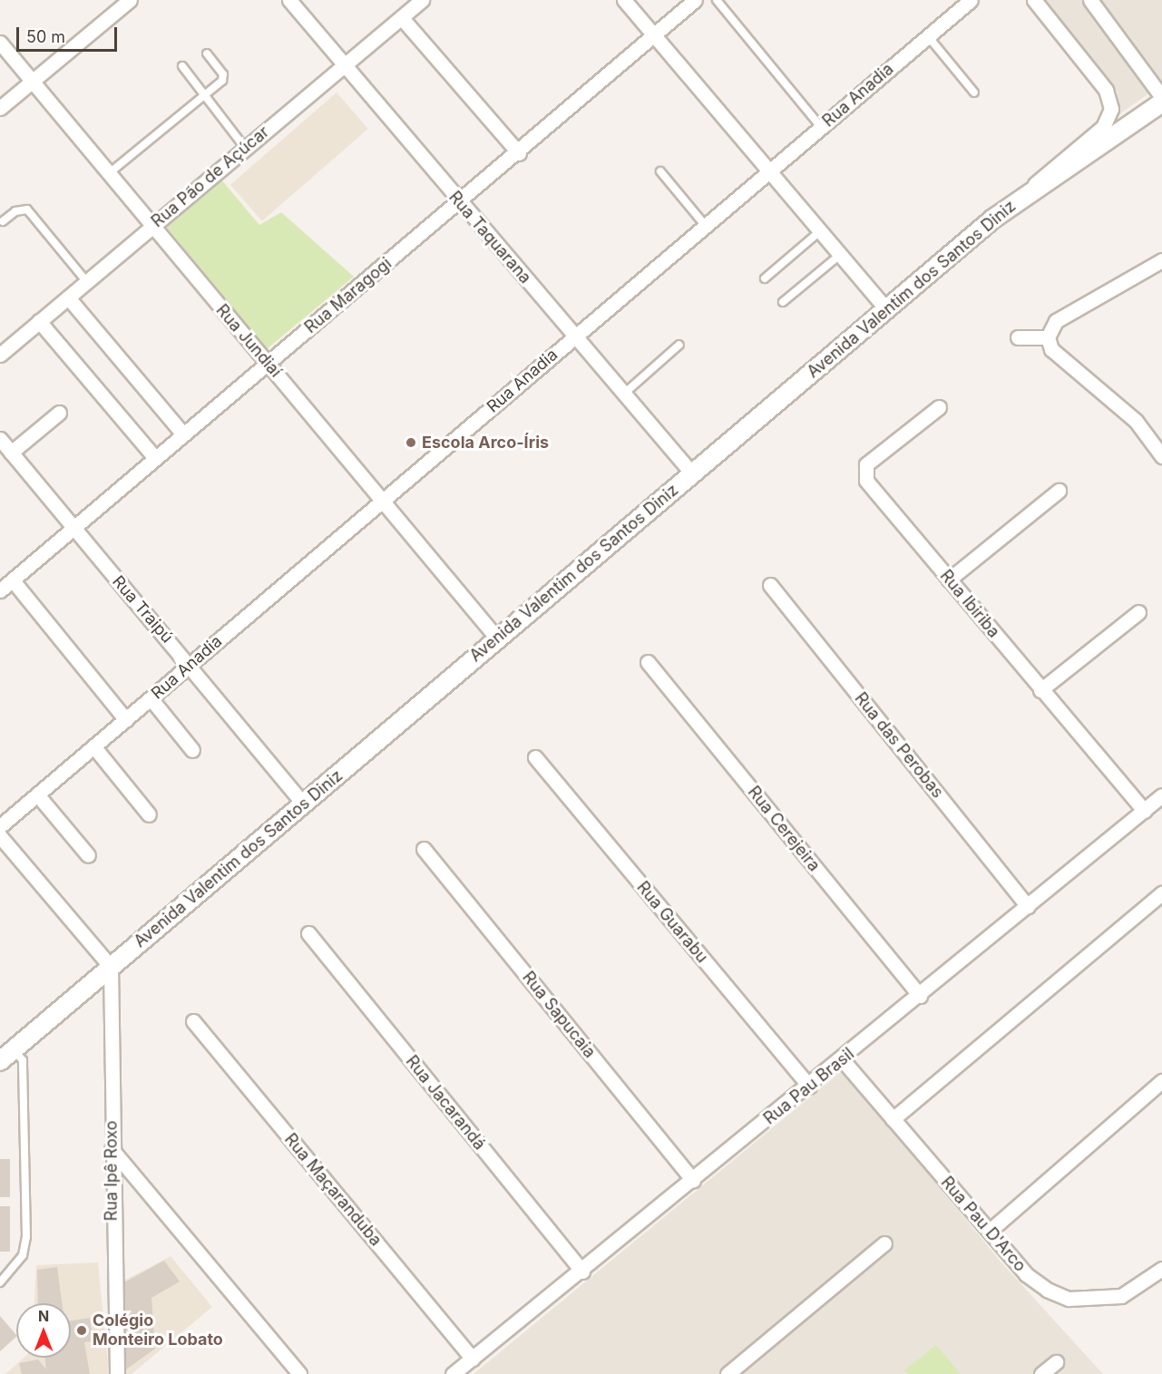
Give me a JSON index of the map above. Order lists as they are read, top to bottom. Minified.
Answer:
{"streets":{"street":["Rua Anadia","Rua Pão de Açúcar","Rua Taquarana","Avenida Valentim dos Santos Diniz","Rua Maragogi","Rua Jundiaí","Rua Ibiriba","Rua Traipú","Rua das Perobas","Rua Cerejeira","Rua Guarabu","Rua Sapucaia","Rua Pau Brasil","Rua Jacarandá","Rua Ipê Roxo","Rua Maçaranduba","Rua Pau D'Arco"]},"crossings":[["Rua Anadia","Rua Taquarana"],["Rua Anadia","Rua Jundiaí"],["Rua Anadia","Rua Traipú"],["Rua Pão de Açúcar","Rua Taquarana"],["Rua Pão de Açúcar","Rua Jundiaí"],["Rua Taquarana","Avenida Valentim dos Santos Diniz"],["Rua Taquarana","Rua Maragogi"],["Avenida Valentim dos Santos Diniz","Rua Jundiaí"],["Avenida Valentim dos Santos Diniz","Rua Traipú"],["Avenida Valentim dos Santos Diniz","Rua Ipê Roxo"],["Rua Maragogi","Rua Jundiaí"],["Rua Maragogi","Rua Traipú"],["Rua Ibiriba","Rua Pau Brasil"],["Rua das Perobas","Rua Pau Brasil"],["Rua Cerejeira","Rua Pau Brasil"],["Rua Guarabu","Rua Pau Brasil"],["Rua Sapucaia","Rua Pau Brasil"],["Rua Pau Brasil","Rua Jacarandá"],["Rua Pau Brasil","Rua Maçaranduba"],["Rua Pau Brasil","Rua Pau D'Arco"]],"places":["Escola Arco-Íris","Colégio Monteiro Lobato"],"scale_bar":"50 m","north":"top"}
